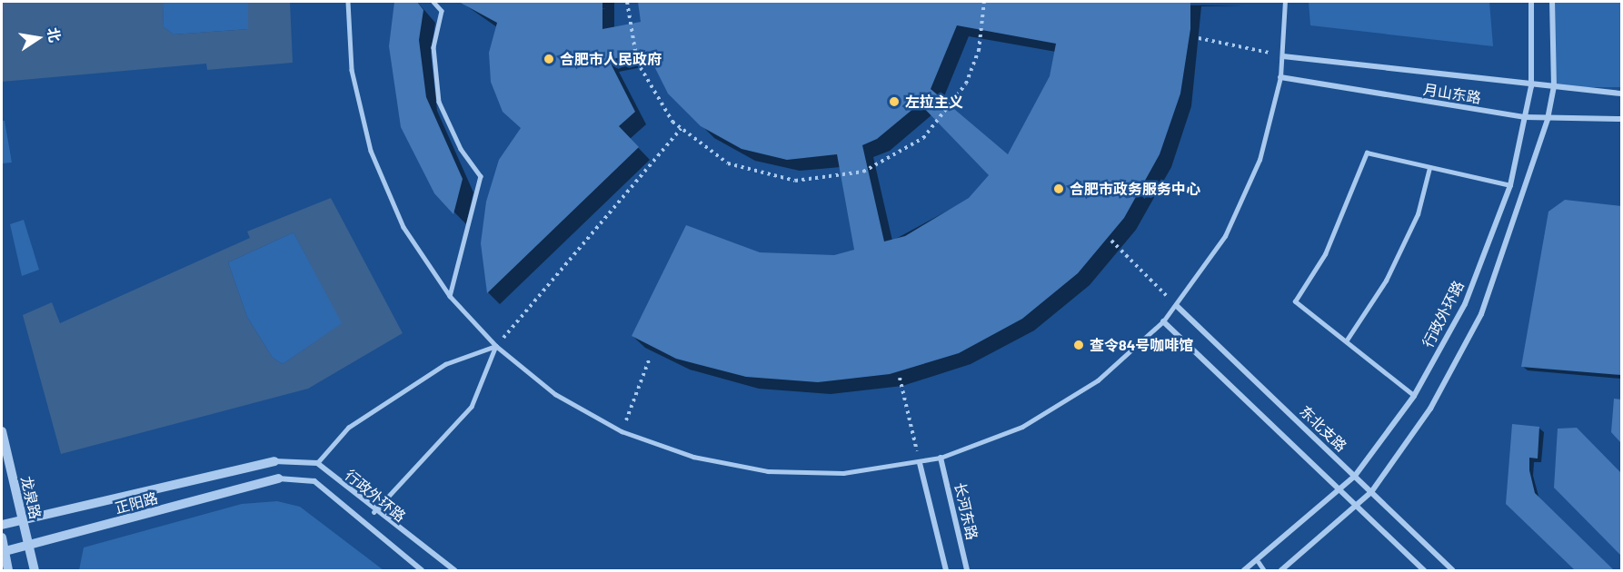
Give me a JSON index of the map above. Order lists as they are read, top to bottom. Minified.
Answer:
{"streets":{"street":["月山东路","行政外环路","东北支路","龙泉路","正阳路","长河东路"]},"crossings":[["月山东路","行政外环路"],["行政外环路","东北支路"],["行政外环路","正阳路"],["龙泉路","正阳路"]],"places":["合肥市人民政府","左拉主义","合肥市政务服务中心","查令84号咖啡馆"],"north":"right"}
